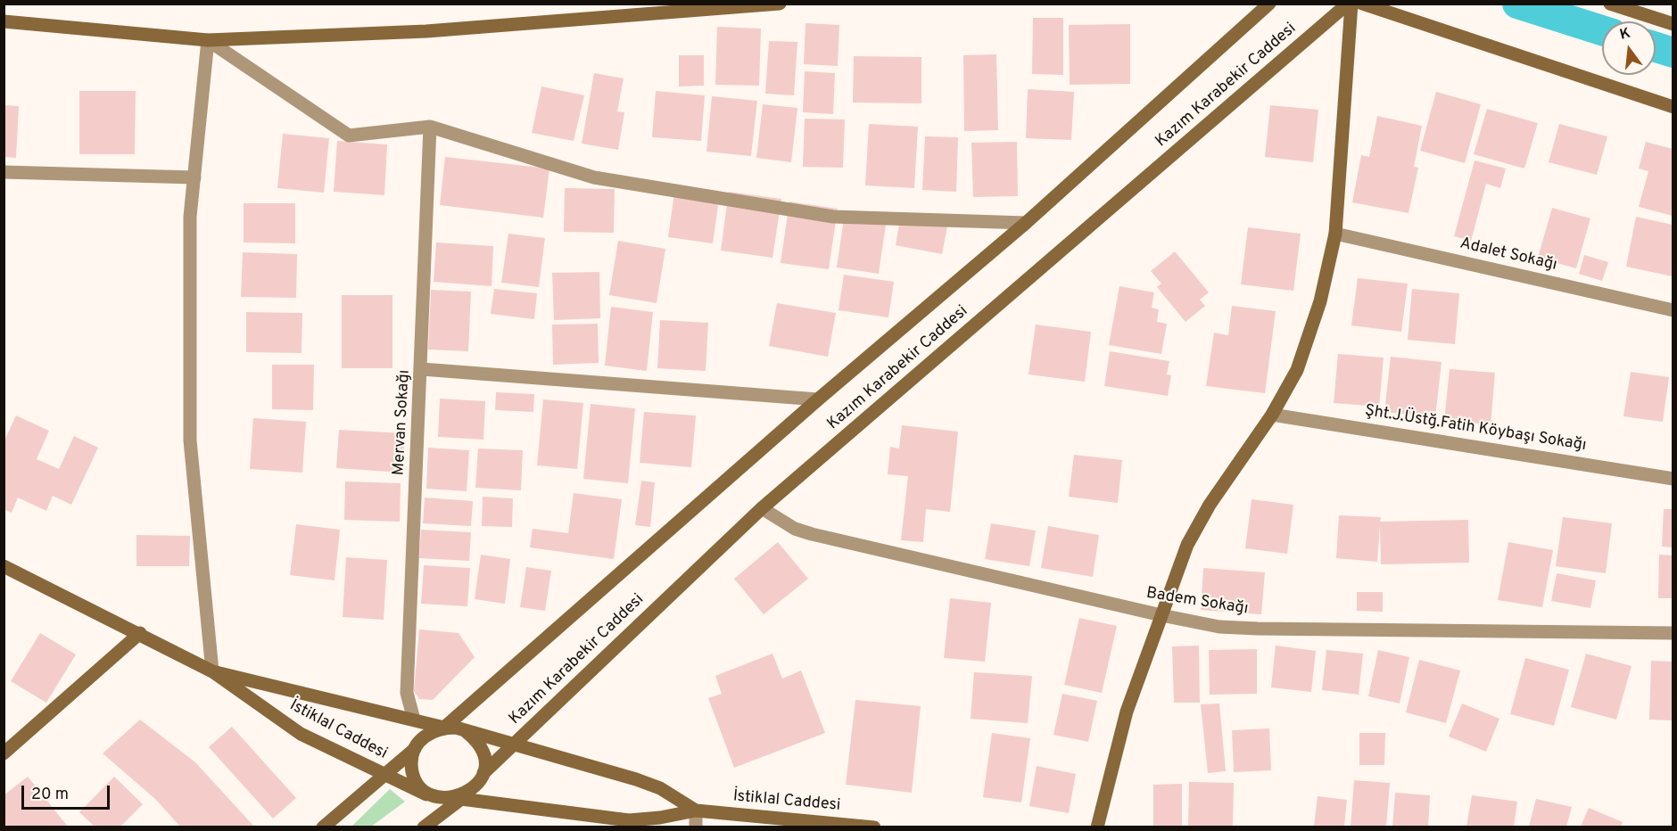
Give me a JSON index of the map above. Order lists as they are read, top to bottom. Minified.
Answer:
{"streets":{"street":["Kazım Karabekir Caddesi","Adalet Sokağı","Mervan Sokağı","Şht.J.Üstğ.Fatih Köybaşı Sokağı","Badem Sokağı","İstiklal Caddesi"]},"crossings":[["Kazım Karabekir Caddesi","Badem Sokağı"],["Kazım Karabekir Caddesi","İstiklal Caddesi"],["Mervan Sokağı","İstiklal Caddesi"]],"scale_bar":"20 m","north":"top"}
